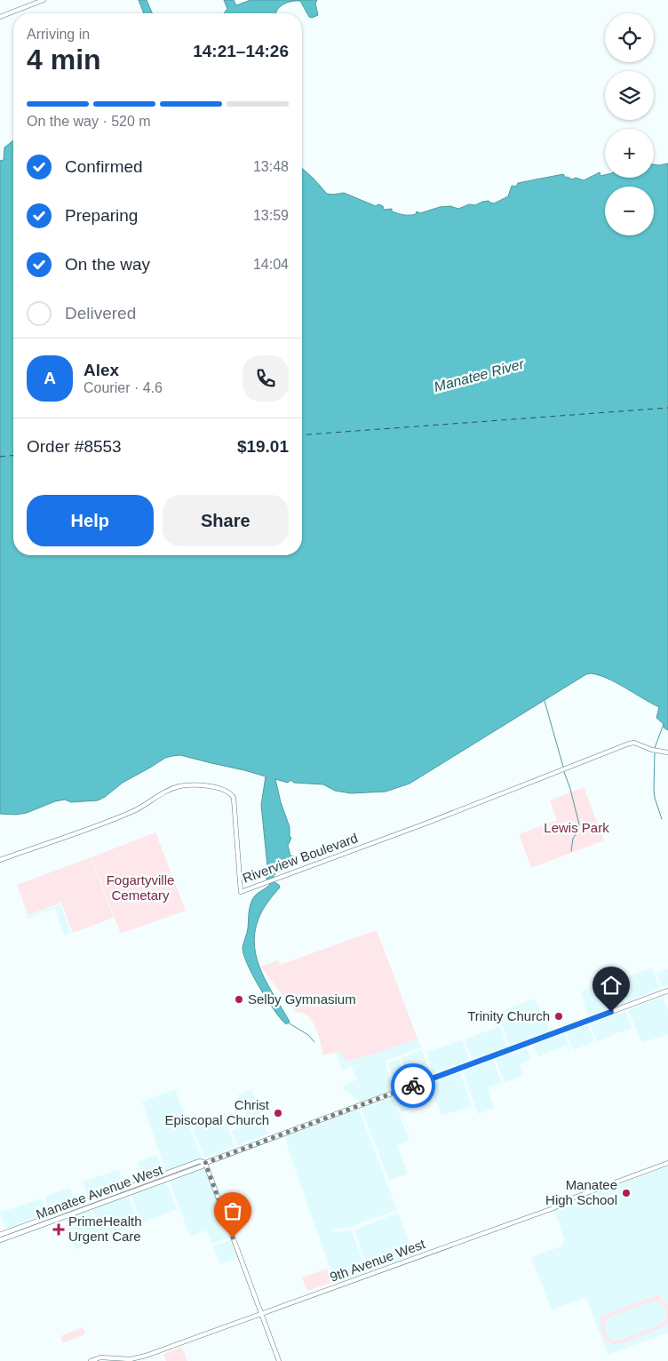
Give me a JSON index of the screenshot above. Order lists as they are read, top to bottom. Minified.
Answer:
{"streets":{"main road":["Manatee Avenue West"],"street":["Riverview Boulevard","9th Avenue West"]},"water":["Manatee River"],"parks":["Lewis Park","Fogartyville Cemetary"],"places":{"other":["Selby Gymnasium","Trinity Church","Christ Episcopal Church","Manatee High School"],"health":["PrimeHealth Urgent Care"]},"page":{"map_buttons":["+","−"],"heading":["4 min","Arriving in","14:21–14:26"],"panel":["Alex","Courier · 4.6","Order #8553","$19.01"],"bar":"On the way · 520 m","list":[["Confirmed","13:48"],["Preparing","13:59"],["On the way","14:04"],"Delivered"],"round":"A","buttons":["Help","Share"]}}
